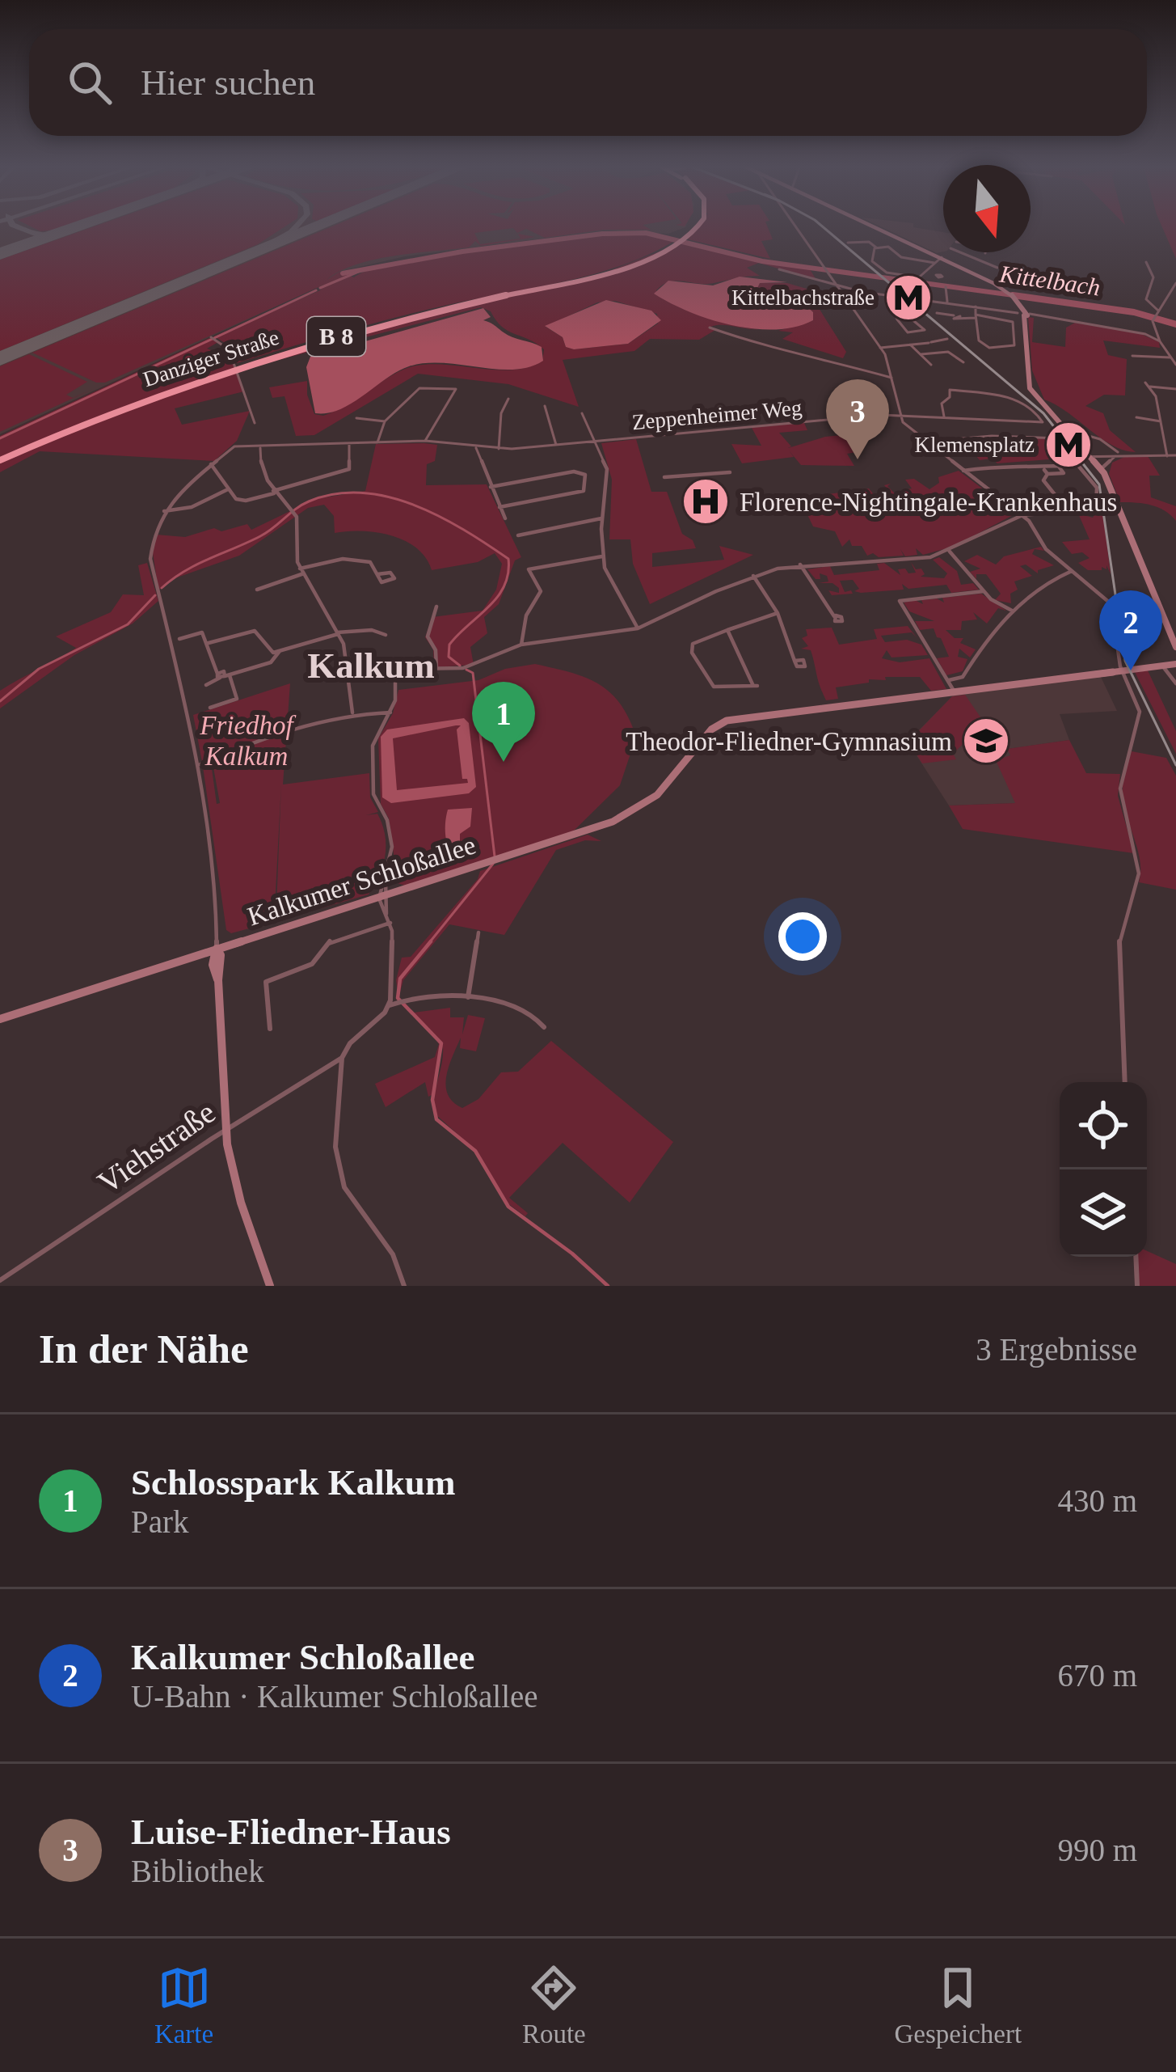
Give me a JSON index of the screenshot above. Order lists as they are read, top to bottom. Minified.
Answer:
{"streets":{"highway":["B 8","Danziger Straße"],"main road":["Kalkumer Schloßallee"],"street":["Zeppenheimer Weg","Viehstraße"]},"districts":["Kalkum"],"water":["Kittelbach"],"parks":["Friedhof Kalkum"],"places":{"metro station":["Kittelbachstraße","Klemensplatz"],"hospital":["Florence-Nightingale-Krankenhaus"],"school or university":["Theodor-Fliedner-Gymnasium"]},"north":"bottom","page":{"search":"Hier suchen","pins":["3","2","1"],"heading":["In der Nähe","3 Ergebnisse"],"list":[{"mark":"1","name":"Schlosspark Kalkum","note":"Park","value":"430 m"},{"mark":"2","name":"Kalkumer Schloßallee","note":"U-Bahn · Kalkumer Schloßallee","value":"670 m"},{"mark":"3","name":"Luise-Fliedner-Haus","note":"Bibliothek","value":"990 m"}],"nav":["Karte","Route","Gespeichert"]}}
